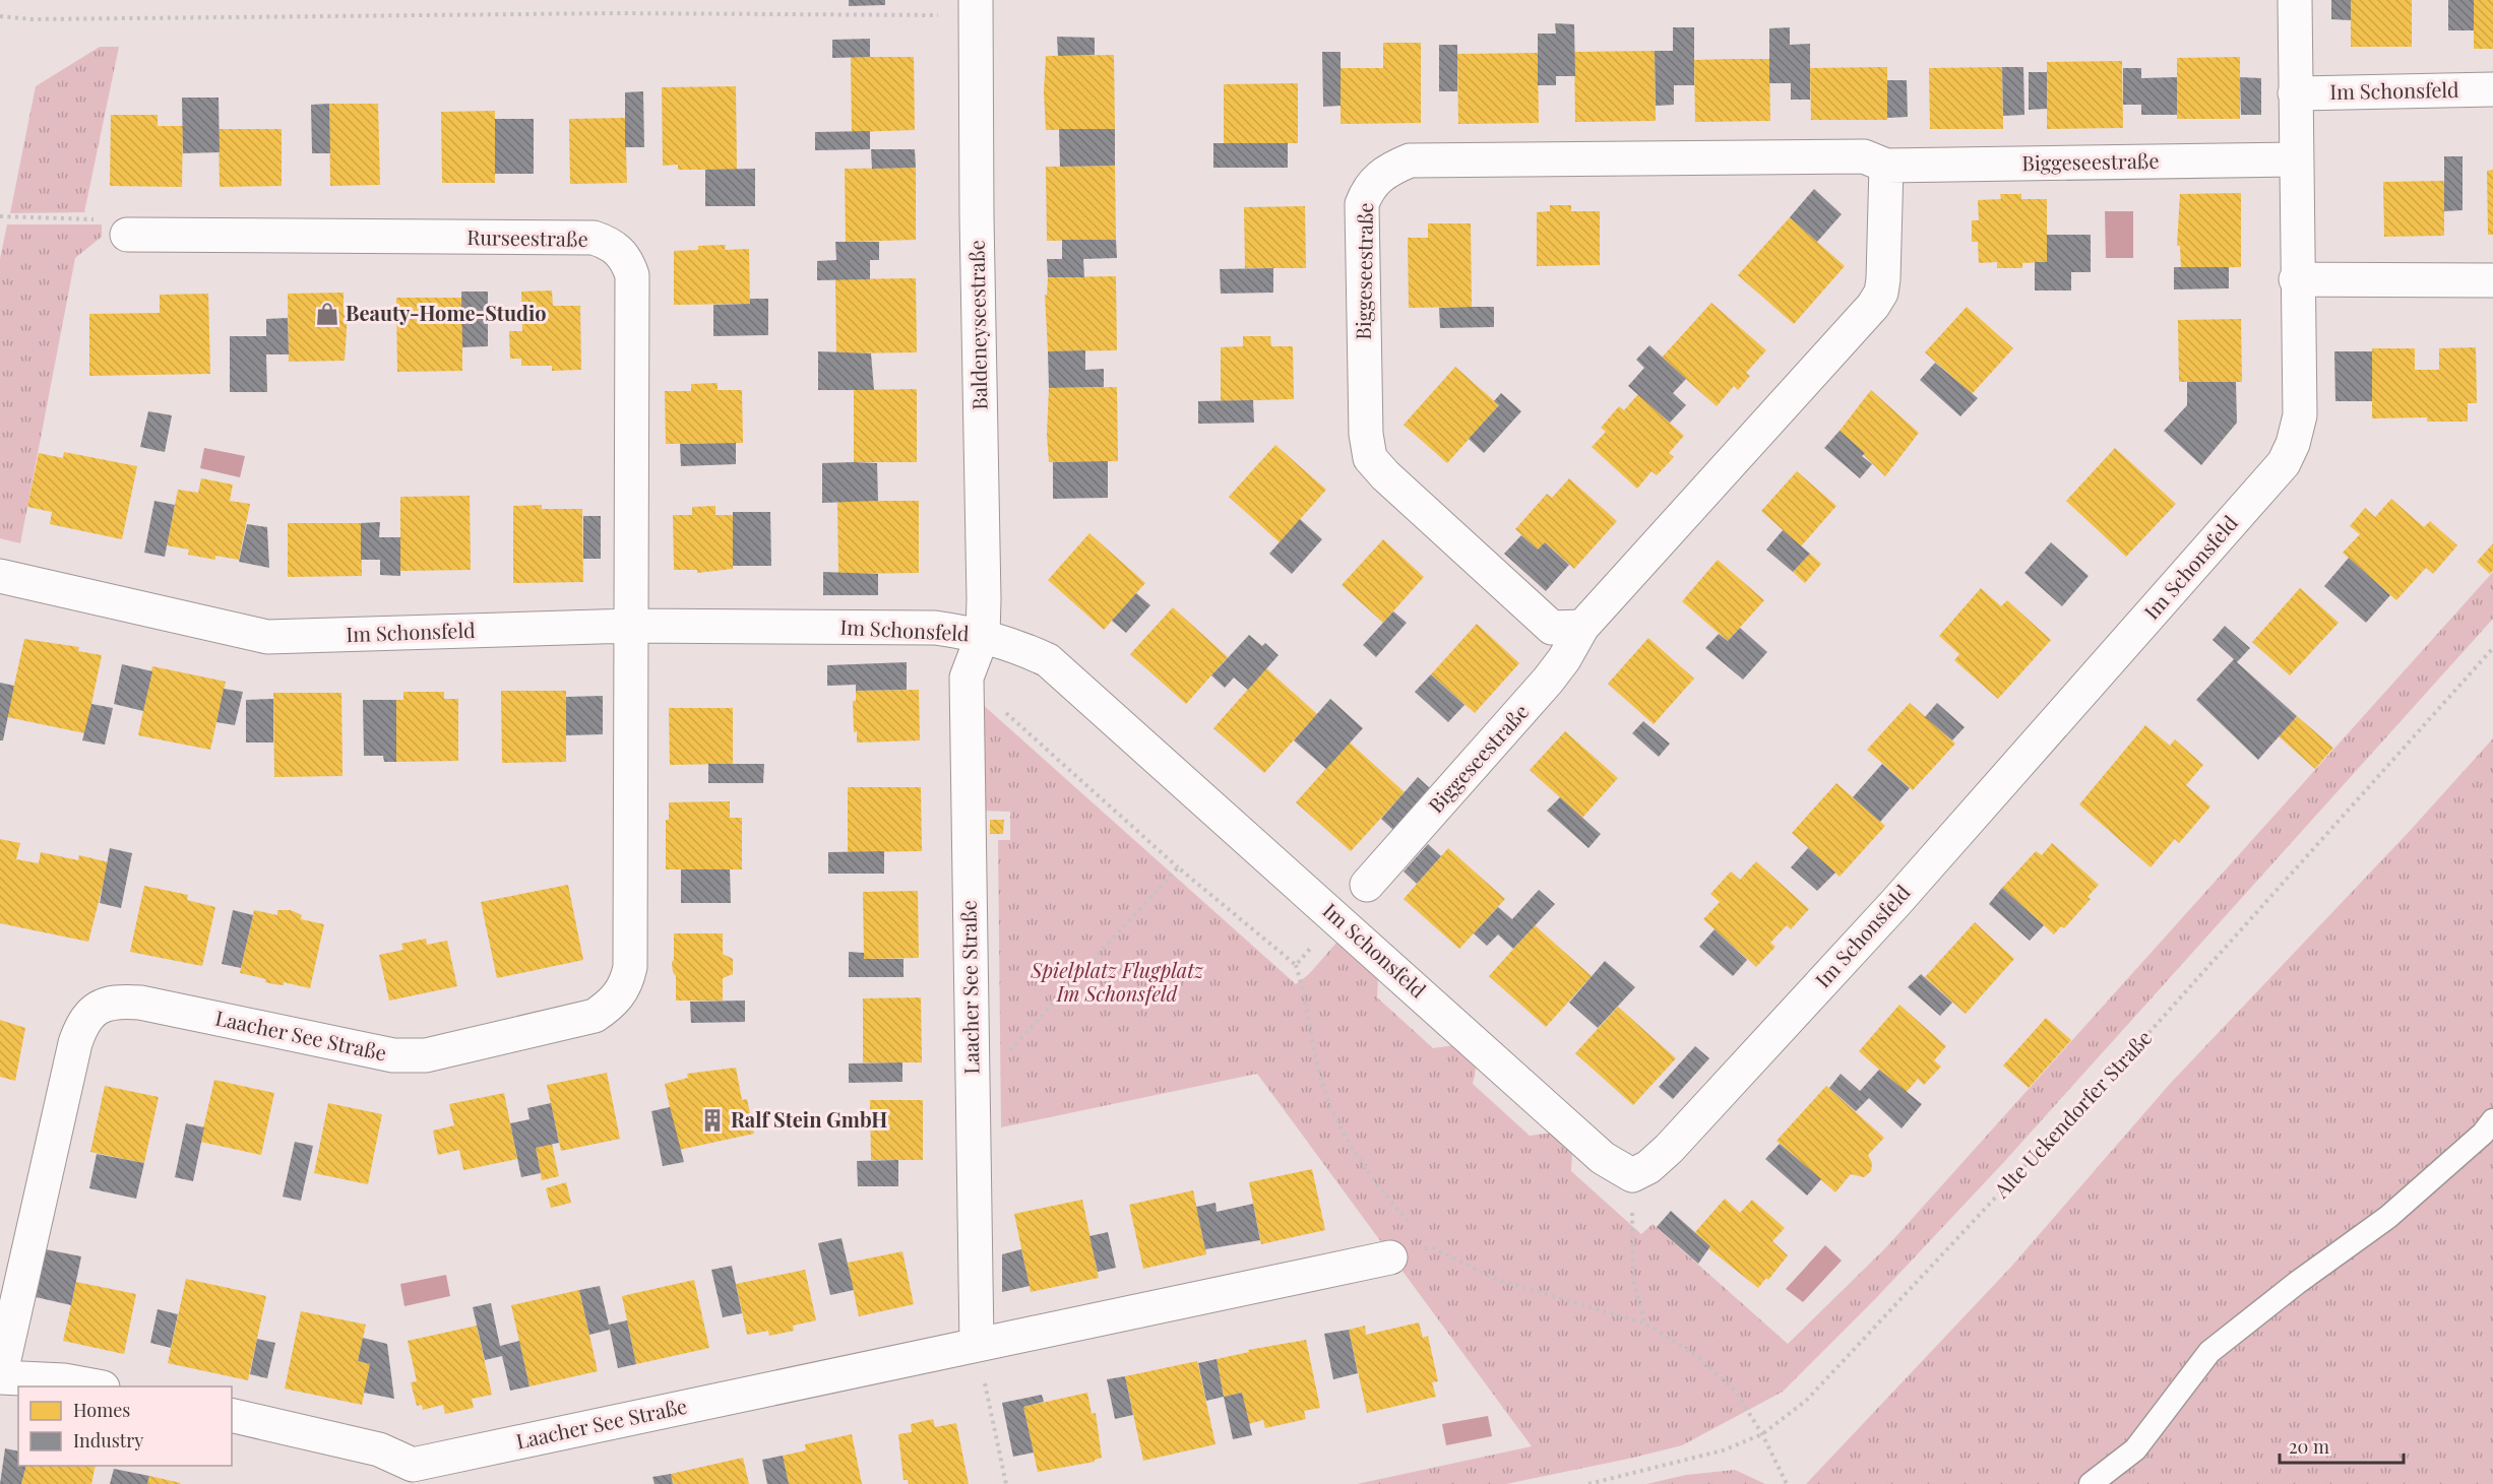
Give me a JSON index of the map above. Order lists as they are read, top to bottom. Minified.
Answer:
{"streets":{"street":["Im Schonsfeld","Biggeseestraße","Rurseestraße","Baldeneyseestraße","Laacher See Straße"],"path":["Alte Uckendorfer Straße"]},"crossings":[["Im Schonsfeld","Biggeseestraße"],["Im Schonsfeld","Rurseestraße"],["Im Schonsfeld","Baldeneyseestraße"],["Im Schonsfeld","Laacher See Straße"],["Rurseestraße","Laacher See Straße"],["Baldeneyseestraße","Laacher See Straße"]],"parks":["Spielplatz Flugplatz Im Schonsfeld"],"places":{"shop":["Beauty-Home-Studio"],"building":["Ralf Stein GmbH"]},"legend":["Homes","Industry"],"scale_bar":"20 m"}
